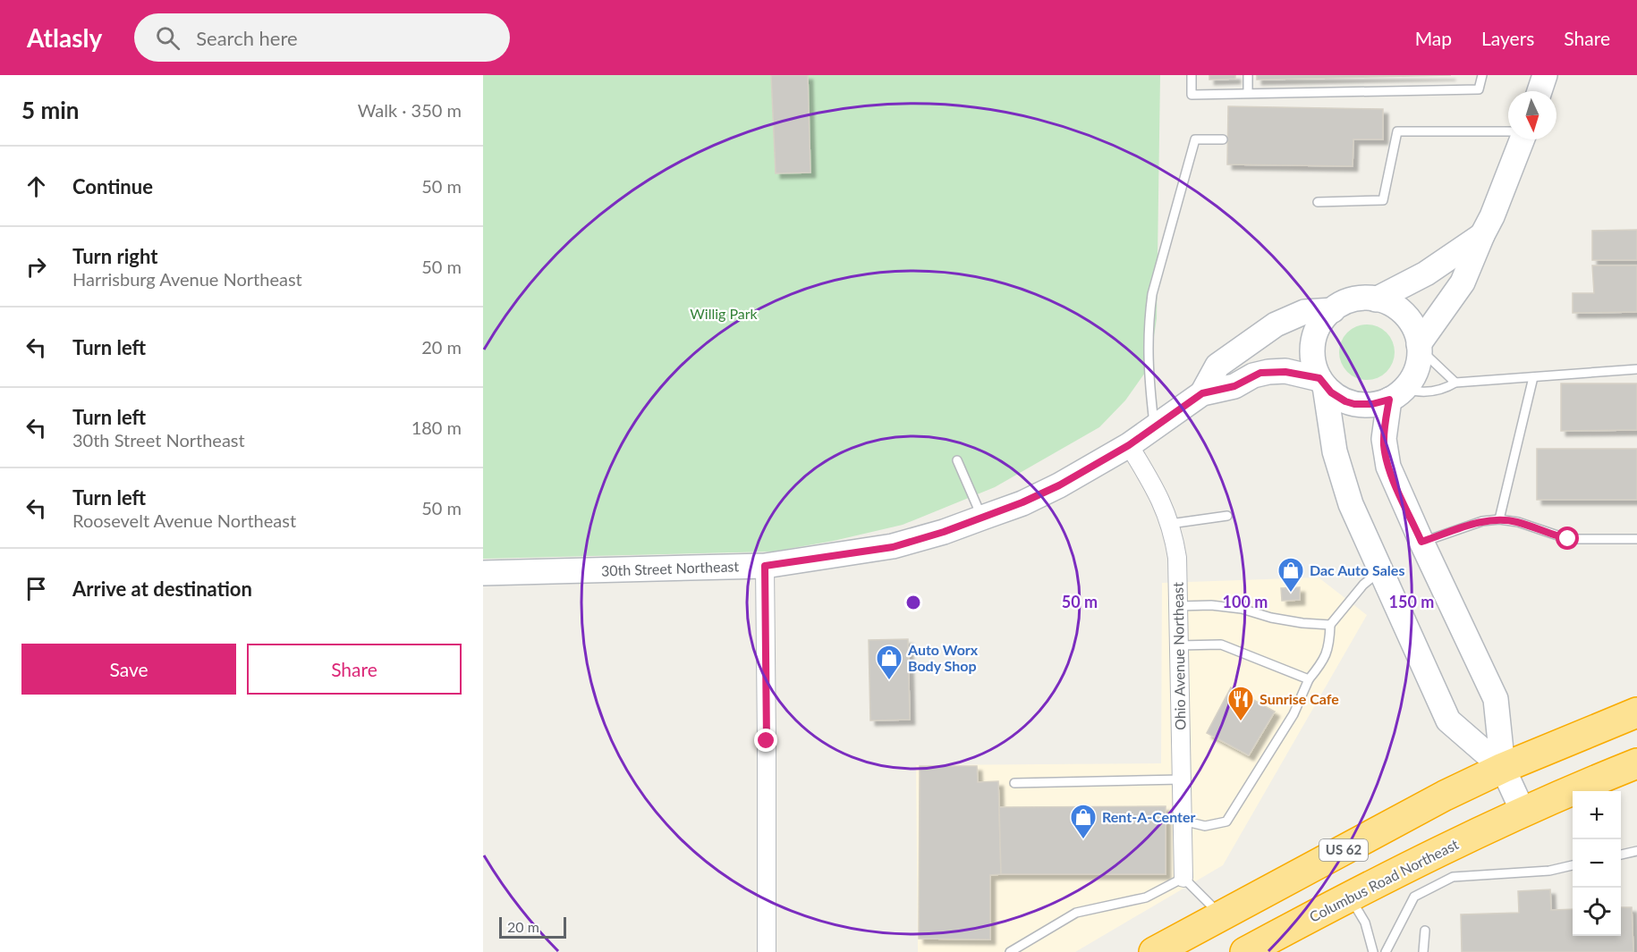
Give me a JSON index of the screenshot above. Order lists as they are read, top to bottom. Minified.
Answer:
{"streets":{"highway":["US 62","Columbus Road Northeast"],"street":["30th Street Northeast","Ohio Avenue Northeast"]},"crossings":[["30th Street Northeast","Ohio Avenue Northeast"]],"parks":["Willig Park"],"places":{"shop":["Dac Auto Sales","Auto Worx Body Shop","Rent-A-Center"],"restaurant":["Sunrise Cafe"]},"scale_bar":"20 m","north":"bottom","page":{"header":"Atlasly","search":"Search here","nav":["Map","Layers","Share"],"heading":["5 min","Walk · 350 m"],"list":[["Continue","50 m"],["Turn right","Harrisburg Avenue Northeast","50 m"],["Turn left","20 m"],["Turn left","30th Street Northeast","180 m"],["Turn left","Roosevelt Avenue Northeast","50 m"],"Arrive at destination"],"buttons":["Save","Share"],"map_buttons":["+","−"],"scale":"20 m"},"rings":["50 m","100 m","150 m"]}
